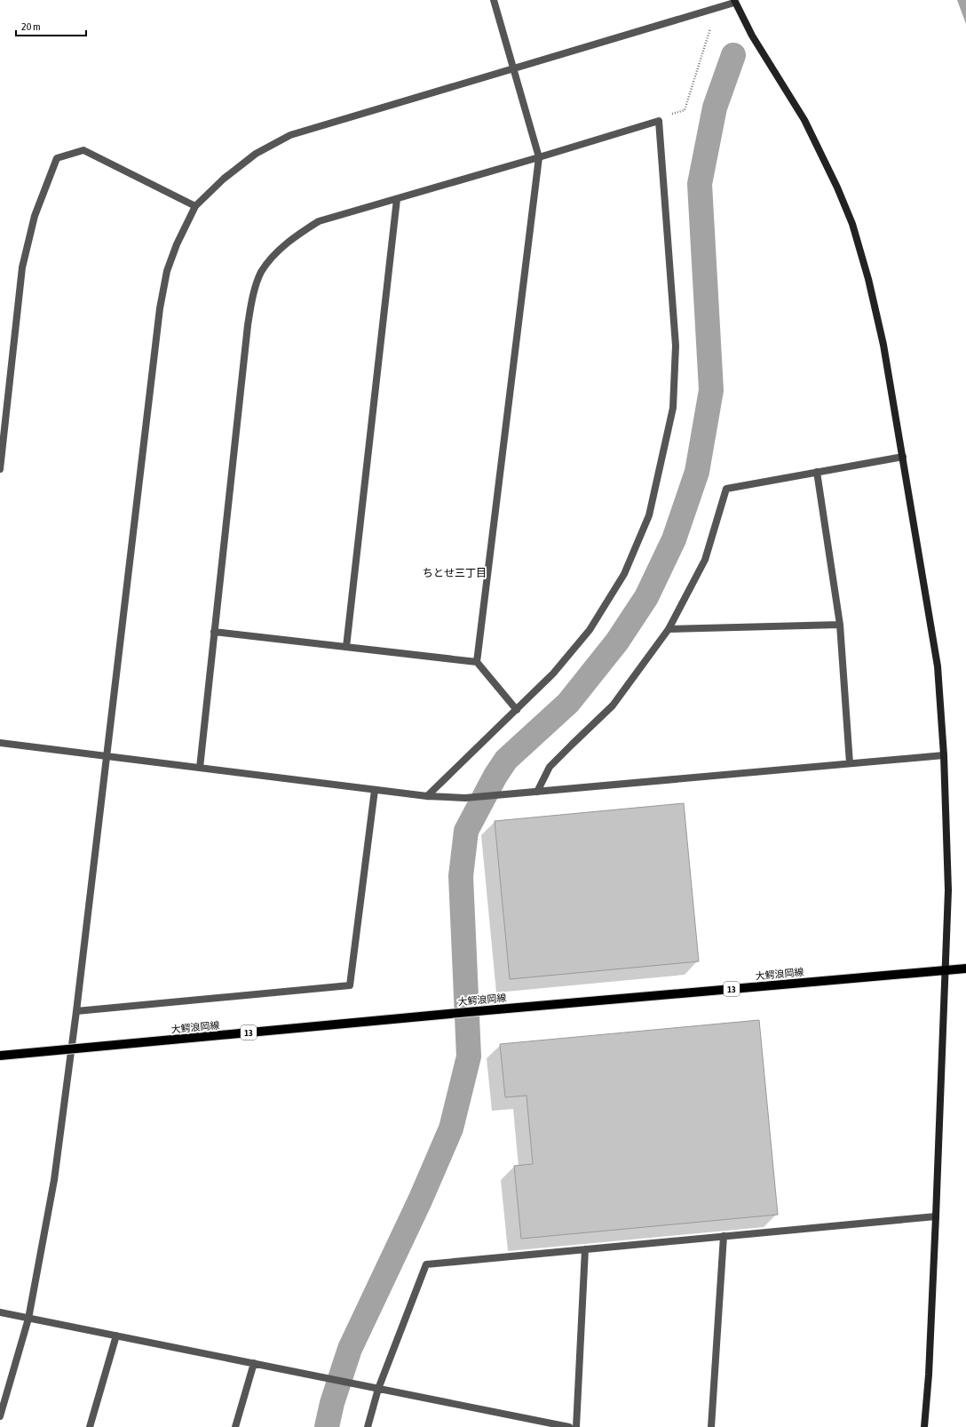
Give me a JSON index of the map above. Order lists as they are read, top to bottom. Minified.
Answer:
{"streets":{"main road":["大鰐浪岡線","13"]},"districts":["ちとせ三丁目"],"scale_bar":"20 m"}
